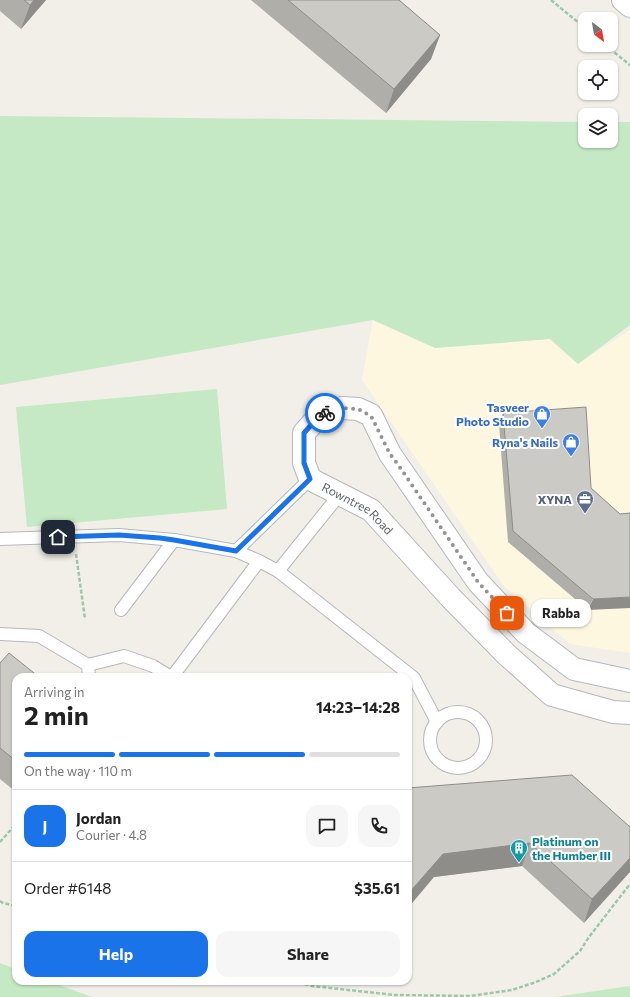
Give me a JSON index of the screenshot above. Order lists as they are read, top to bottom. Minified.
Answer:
{"streets":{"street":["Rowntree Road"]},"places":{"shop":["Tasveer Photo Studio","Ryna's Nails"],"office":["XYNA"],"other":["Rabba"],"building":["Platinum on the Humber III"]},"north":"bottom right","page":{"bubble":"Rabba","heading":["2 min","Arriving in","14:23–14:28"],"panel":["Jordan","Courier · 4.8","Order #6148","$35.61"],"bar":"On the way · 110 m","round":"J","buttons":["Help","Share"]}}
